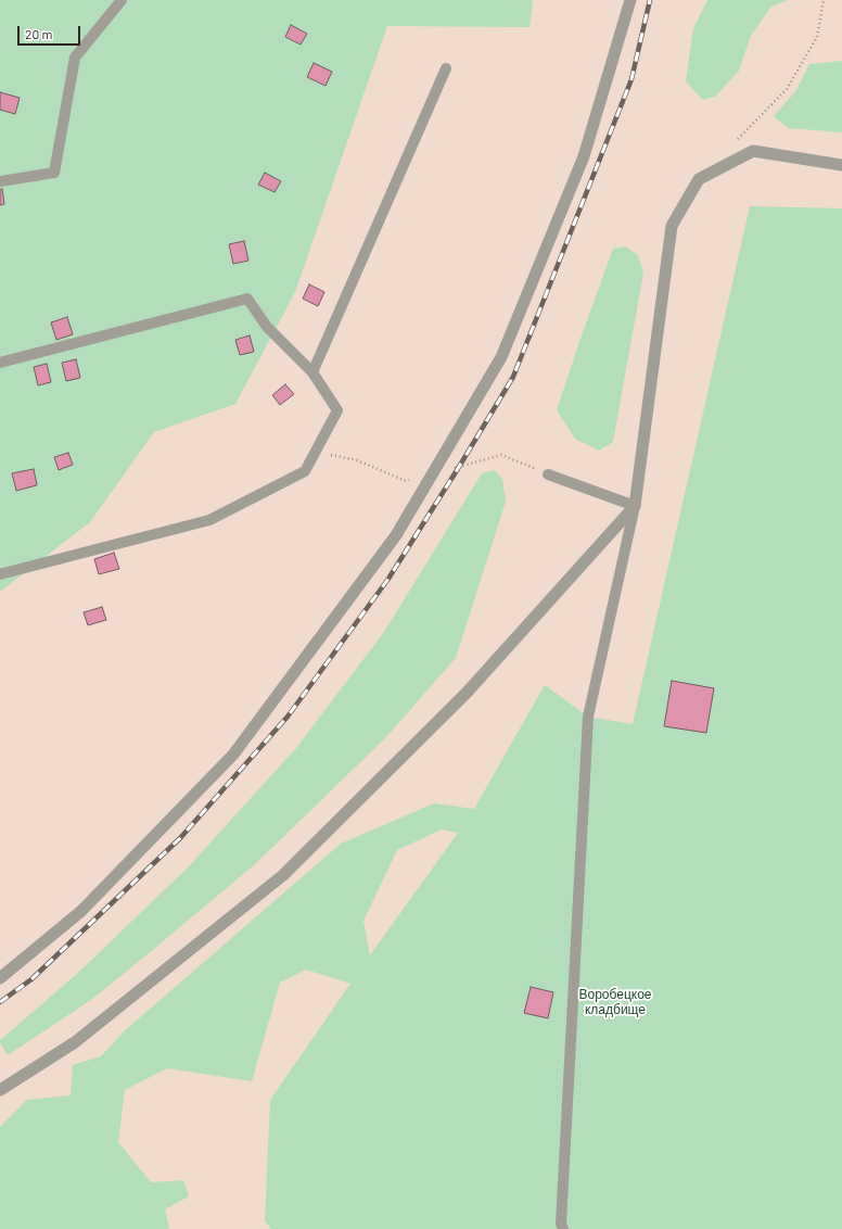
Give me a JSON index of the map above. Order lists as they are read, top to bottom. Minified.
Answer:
{"parks":["Воробецкое кладбище"],"scale_bar":"20 m"}
